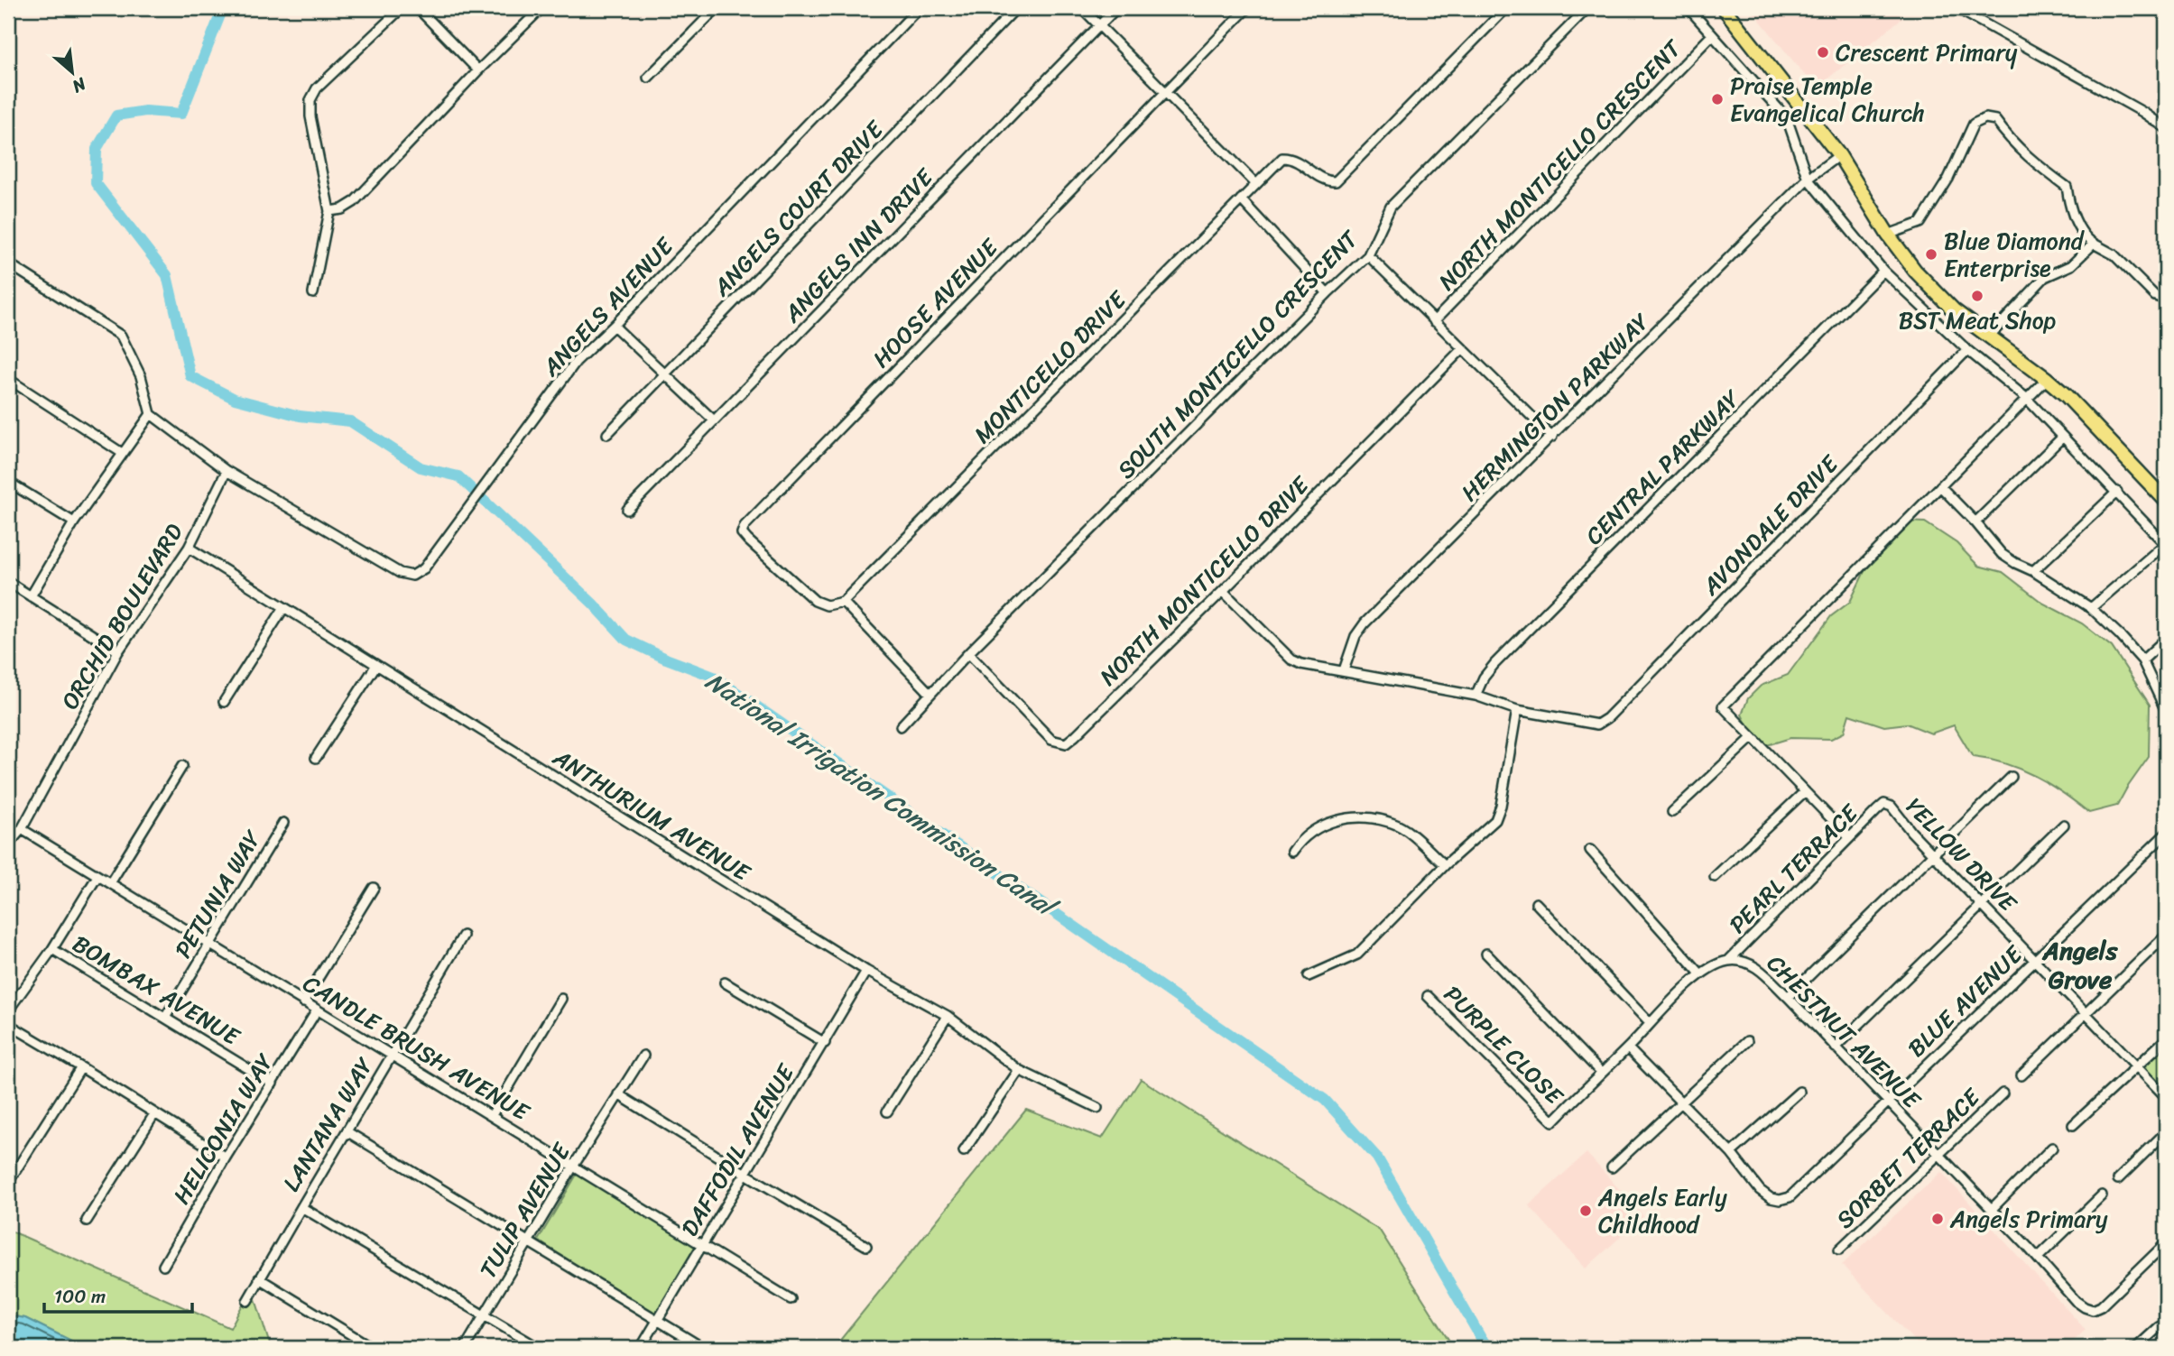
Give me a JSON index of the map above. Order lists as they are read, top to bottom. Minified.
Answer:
{"streets":{"street":["NORTH MONTICELLO CRESCENT","ANGELS COURT DRIVE","ANGELS INN DRIVE","HOOSE AVENUE","ANGELS AVENUE","SOUTH MONTICELLO CRESCENT","MONTICELLO DRIVE","HERMINGTON PARKWAY","CENTRAL PARKWAY","AVONDALE DRIVE","NORTH MONTICELLO DRIVE","ORCHID BOULEVARD","ANTHURIUM AVENUE","YELLOW DRIVE","PEARL TERRACE","PETUNIA WAY","BOMBAX AVENUE","BLUE AVENUE","CHESTNUT AVENUE","PURPLE CLOSE","CANDLE BRUSH AVENUE","LANTANA WAY","HELICONIA WAY","DAFFODIL AVENUE","SORBET TERRACE","TULIP AVENUE"]},"crossings":[["HOOSE AVENUE","MONTICELLO DRIVE"],["ANGELS AVENUE","ORCHID BOULEVARD"],["SOUTH MONTICELLO CRESCENT","NORTH MONTICELLO DRIVE"],["ORCHID BOULEVARD","ANTHURIUM AVENUE"],["ORCHID BOULEVARD","CANDLE BRUSH AVENUE"],["ANTHURIUM AVENUE","DAFFODIL AVENUE"],["YELLOW DRIVE","PEARL TERRACE"],["YELLOW DRIVE","BLUE AVENUE"],["PEARL TERRACE","CHESTNUT AVENUE"],["PETUNIA WAY","BOMBAX AVENUE"],["PETUNIA WAY","CANDLE BRUSH AVENUE"],["BOMBAX AVENUE","HELICONIA WAY"],["BLUE AVENUE","CHESTNUT AVENUE"],["CHESTNUT AVENUE","PURPLE CLOSE"],["CHESTNUT AVENUE","SORBET TERRACE"],["CANDLE BRUSH AVENUE","LANTANA WAY"],["CANDLE BRUSH AVENUE","HELICONIA WAY"],["CANDLE BRUSH AVENUE","DAFFODIL AVENUE"],["CANDLE BRUSH AVENUE","TULIP AVENUE"]],"districts":["Angels Grove"],"water":["National Irrigation Commission Canal"],"places":["Crescent Primary","Praise Temple Evangelical Church","Blue Diamond Enterprise","BST Meat Shop","Angels Early Childhood","Angels Primary"],"scale_bar":"100 m","north":"bottom right"}
